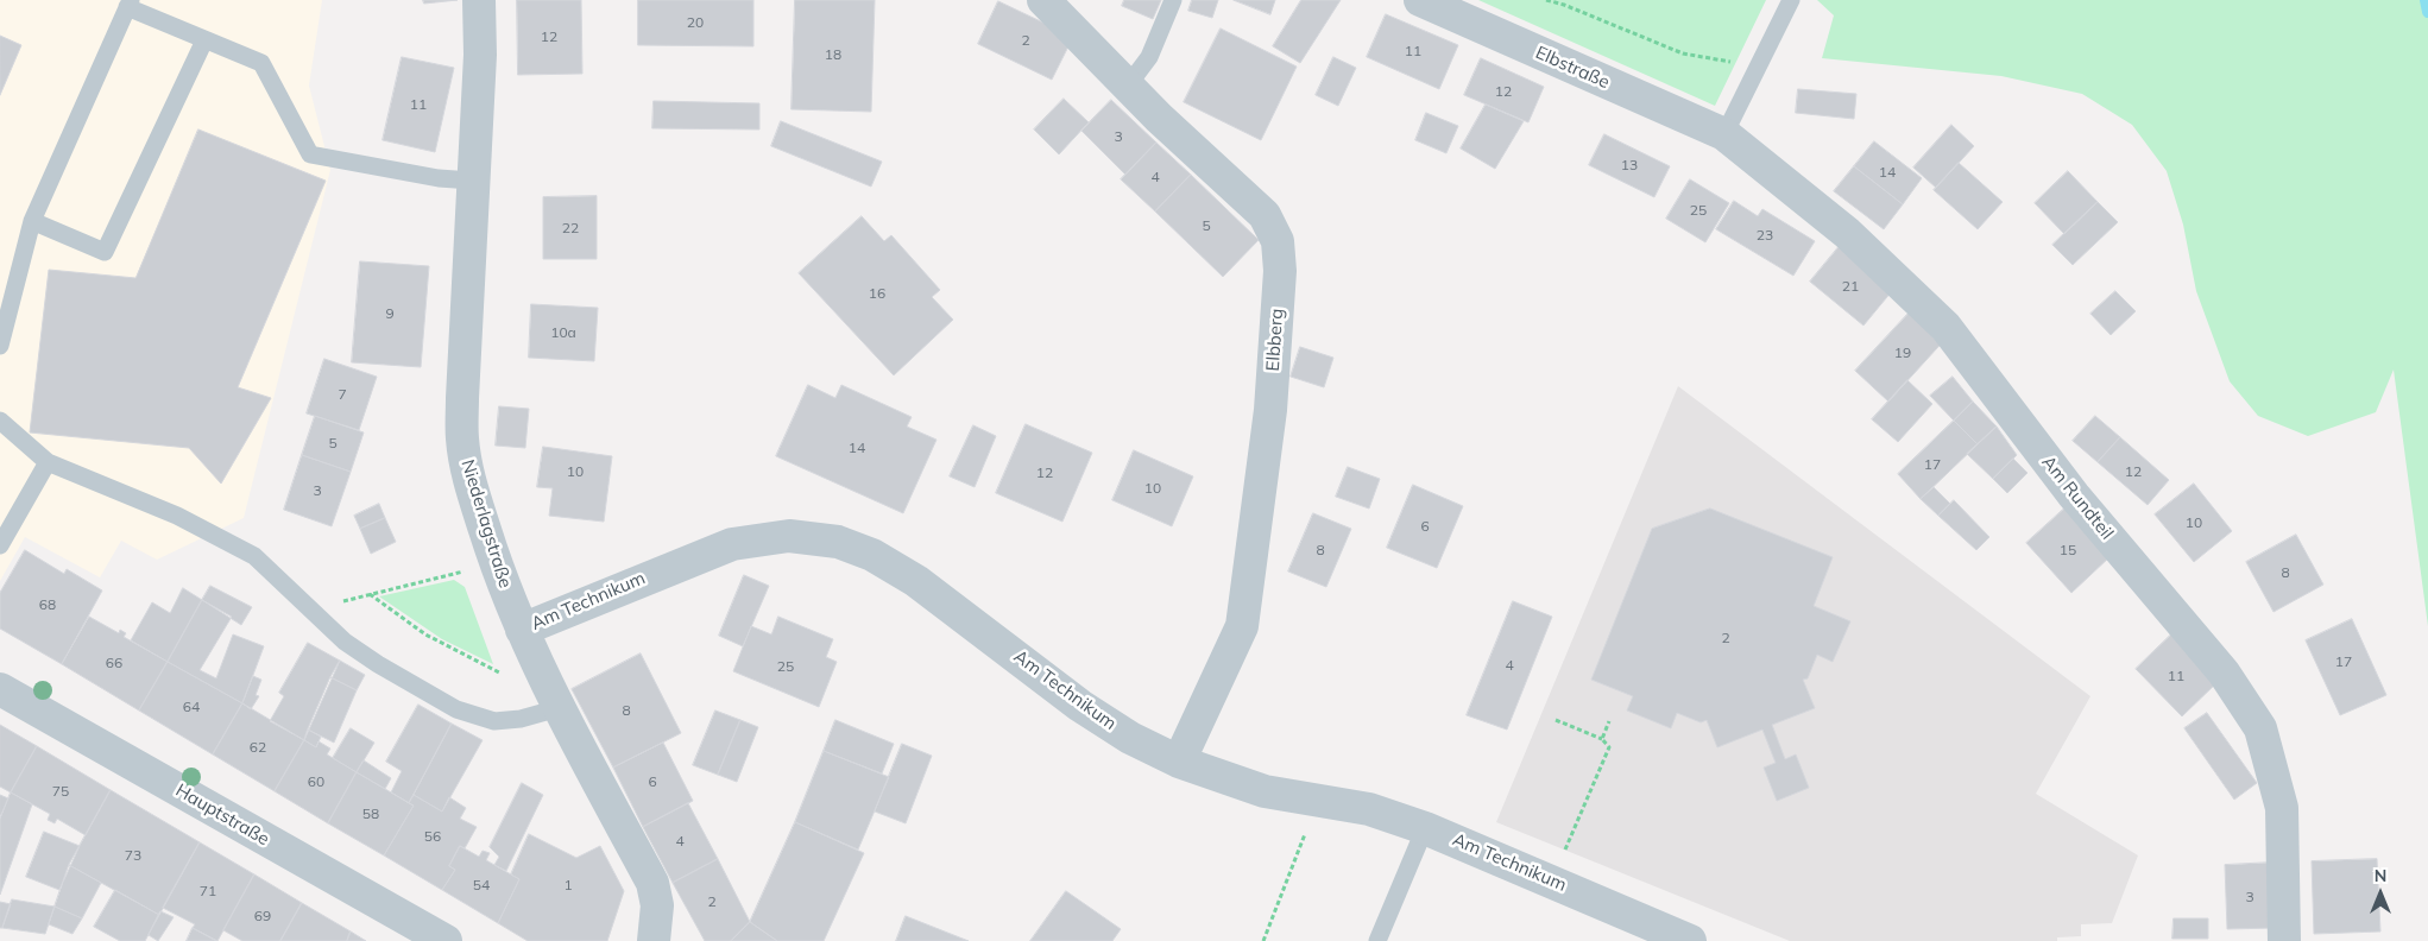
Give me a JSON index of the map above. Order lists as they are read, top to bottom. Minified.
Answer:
{"streets":{"street":["Elbstraße","Elbberg","Am Rundteil","Niederlagstraße","Am Technikum","Hauptstraße"]},"crossings":[["Elbstraße","Am Rundteil"],["Elbberg","Am Technikum"],["Niederlagstraße","Am Technikum"]],"house_numbers":["20","12","2","11","18","12","11","3","13","14","4","25","5","22","23","21","16","9","10a","19","7","5","14","17","10","12","12","10","3","10","6","8","15","8","68","2","17","66","4","25","11","64","8","62","60","6","75","58","56","4","73","54","1","71","3","2","69"],"north":"top"}
